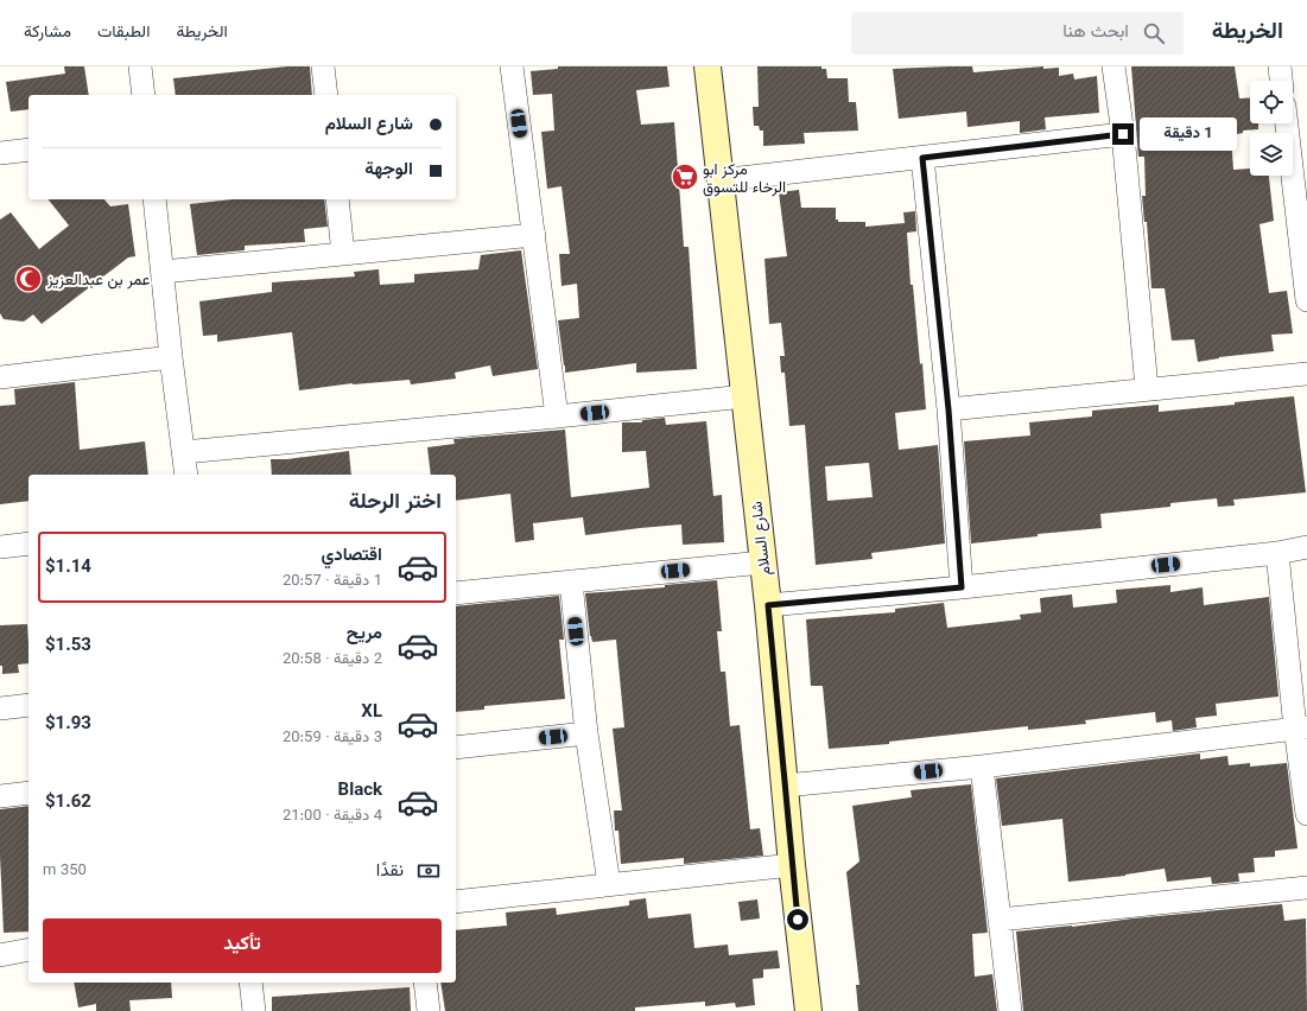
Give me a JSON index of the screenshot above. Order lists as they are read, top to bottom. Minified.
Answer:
{"streets":{"street":["شارع السلام"]},"places":{"supermarket":["مركز ابو الرخاء للتسوق"],"mosque":["عمر بن عبدالعزيز"]},"page":{"header":"الخريطة","search":"ابحث هنا","nav":["الخريطة","الطبقات","مشاركة"],"banner":["شارع السلام","الوجهة"],"bubble":"1 دقيقة","heading":"اختر الرحلة","list":[{"name":"اقتصادي","note":"1 دقيقة · 20:57","value":"$1.14"},{"name":"مريح","note":"2 دقيقة · 20:58","value":"$1.53"},{"name":"XL","note":"3 دقيقة · 20:59","value":"$1.93"},{"name":"Black","note":"4 دقيقة · 21:00","value":"$1.62"}],"pay":["نقدًا","350 m"],"buttons":"تأكيد"}}
